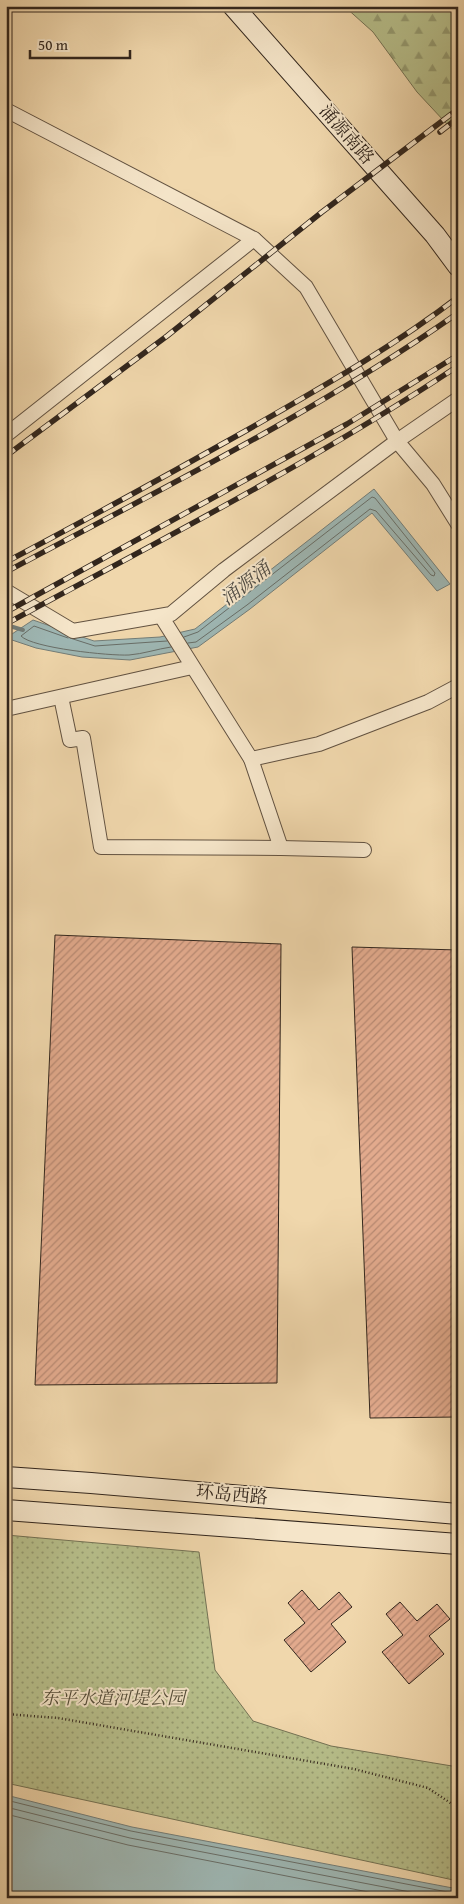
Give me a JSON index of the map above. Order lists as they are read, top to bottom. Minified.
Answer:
{"streets":{"main road":["涌源南路","环岛西路"]},"water":["涌源涌"],"parks":["东平水道河堤公园"],"scale_bar":"50 m"}
